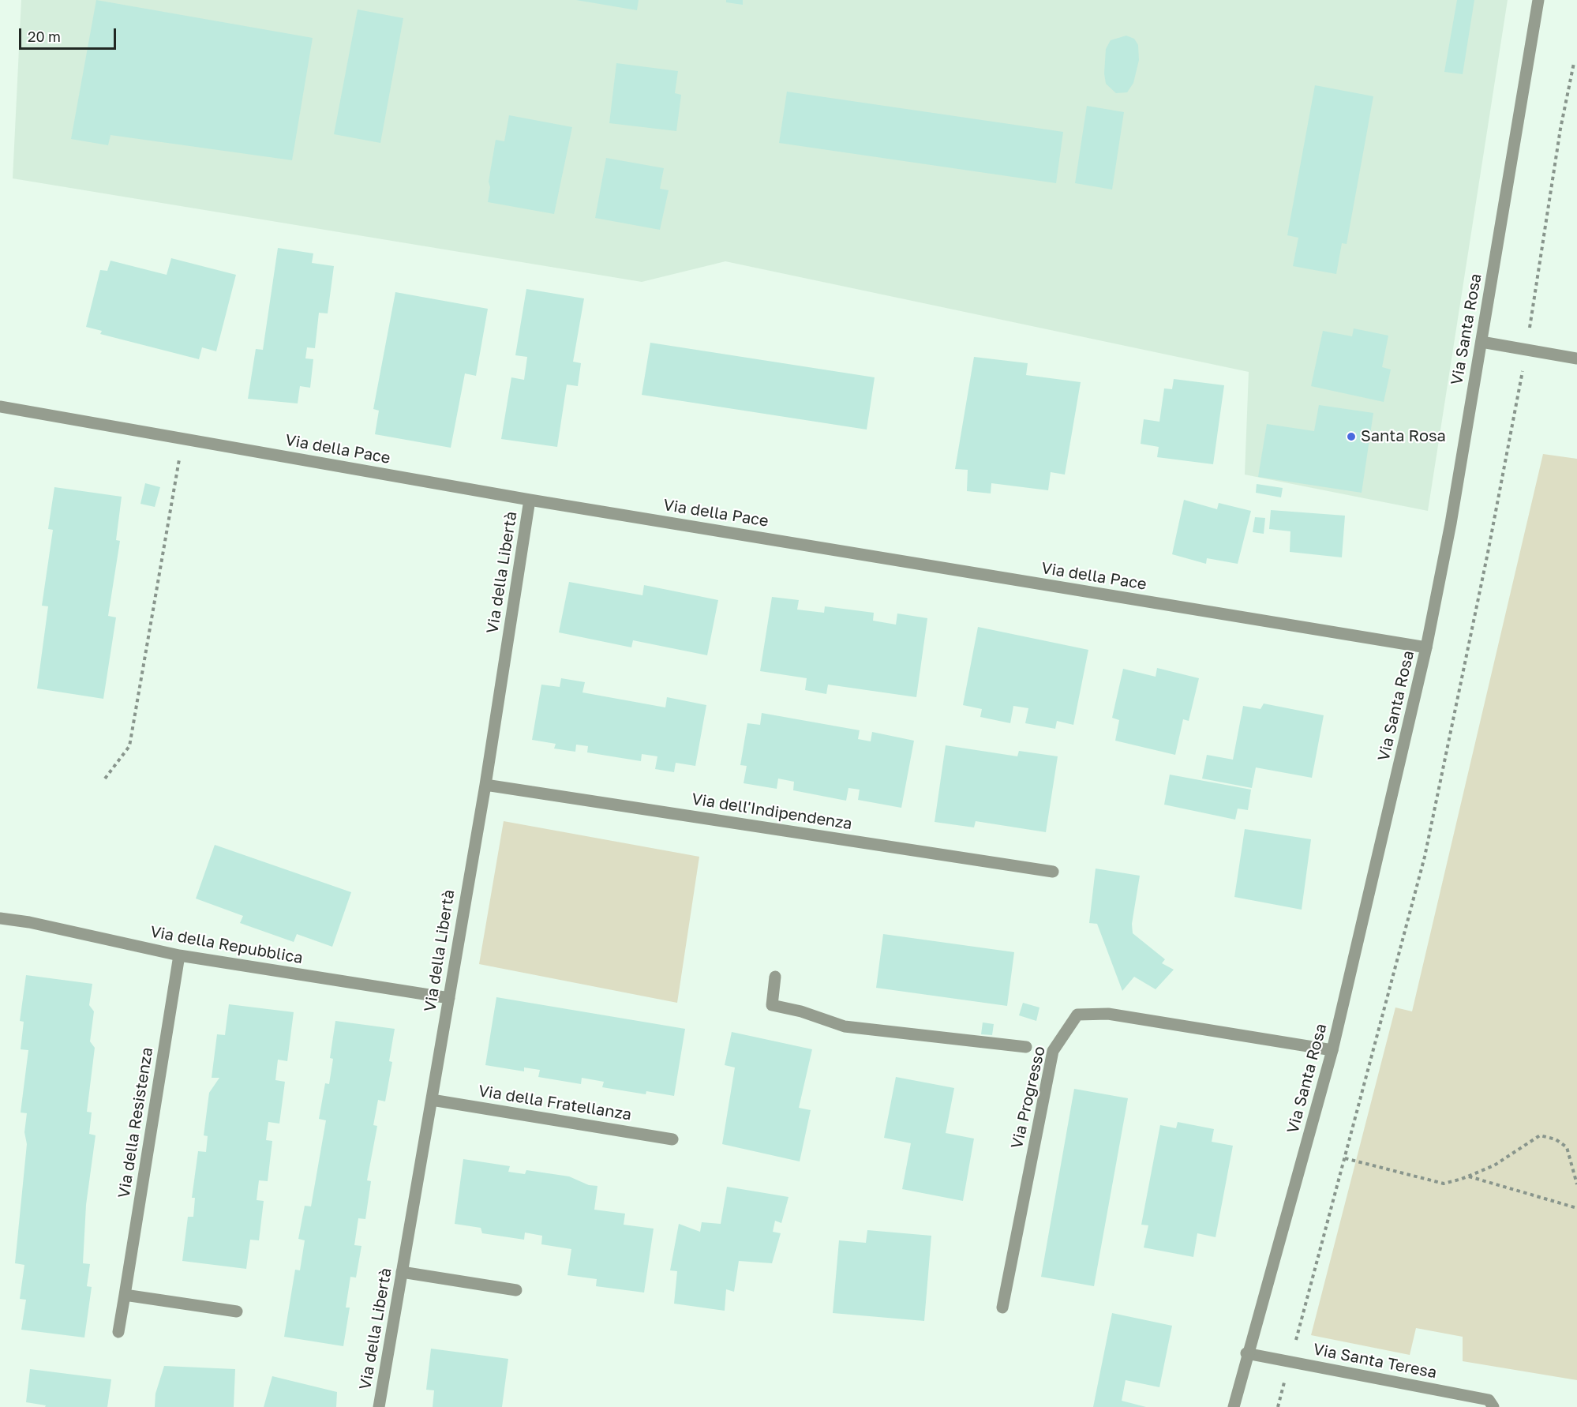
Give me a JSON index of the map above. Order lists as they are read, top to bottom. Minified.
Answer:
{"streets":{"street":["Via Santa Rosa","Via della Pace","Via della Libertà","Via dell'Indipendenza","Via della Repubblica","Via Progresso","Via della Fratellanza","Via della Resistenza","Via Santa Teresa"]},"crossings":[["Via Santa Rosa","Via della Pace"],["Via Santa Rosa","Via Progresso"],["Via Santa Rosa","Via Santa Teresa"],["Via della Pace","Via della Libertà"],["Via della Libertà","Via dell'Indipendenza"],["Via della Libertà","Via della Repubblica"],["Via della Libertà","Via della Fratellanza"],["Via della Repubblica","Via della Resistenza"]],"places":["Santa Rosa"],"scale_bar":"20 m"}
